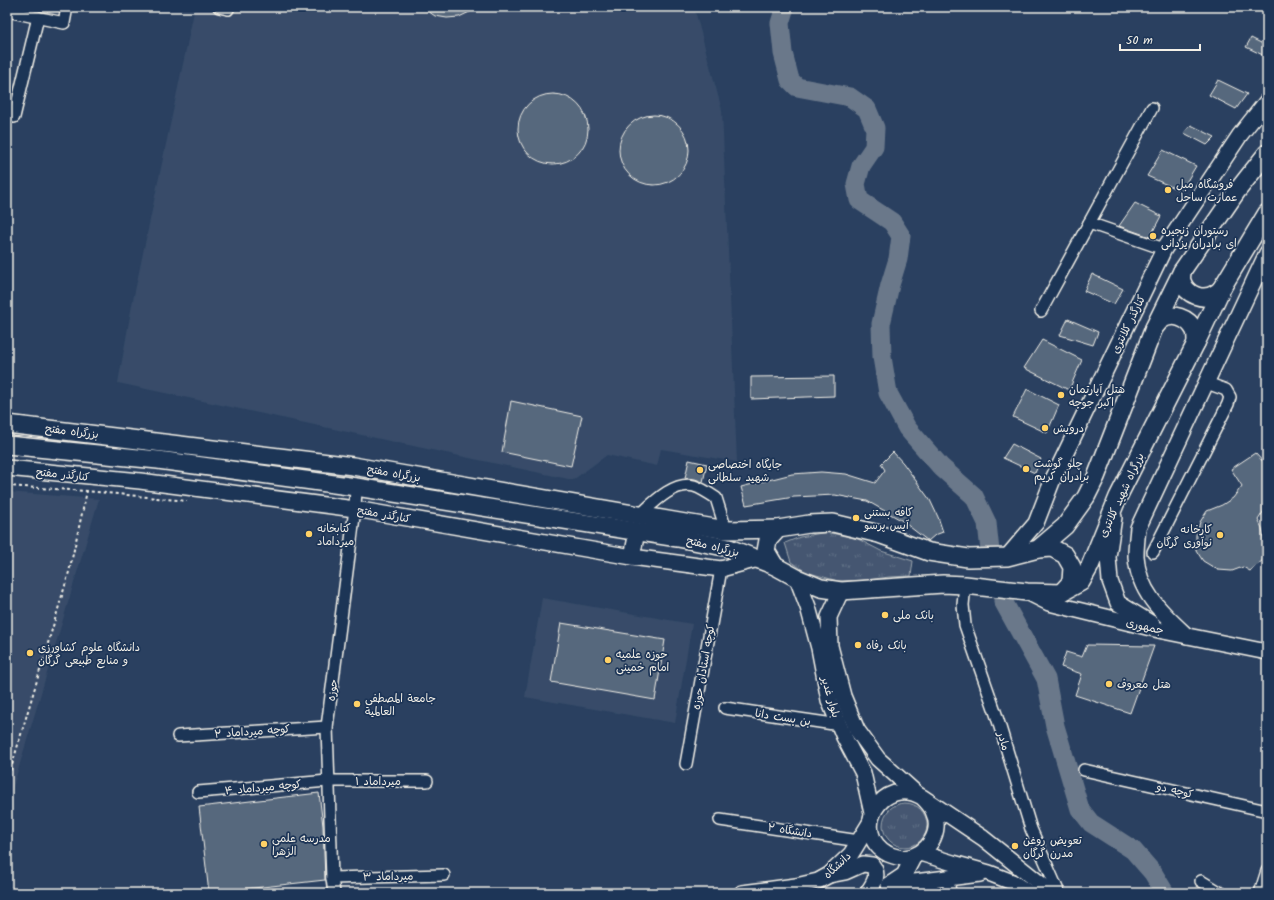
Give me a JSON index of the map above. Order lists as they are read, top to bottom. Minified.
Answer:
{"streets":{"highway":["بزرگراه مفتح","بزرگراه شهید کلانتری"],"main road":["کنارگذر کلانتری","کنارگذر مفتح","جمهوری","بلوار غدیر","دانشگاه"],"street":["کوچه استادان حوزه","حوزه","بن بست دانا","کوچه میرداماد ۲","مادر","۱ میرداماد","کوچه میرداماد ۴","کوچه دو","دانشگاه ۲","۳ میرداماد"]},"crossings":[["کنارگذر کلانتری","بزرگراه مفتح"],["بزرگراه مفتح","کنارگذر مفتح"],["بزرگراه مفتح","حوزه"],["بزرگراه مفتح","بلوار غدیر"],["بزرگراه مفتح","مادر"],["کنارگذر مفتح","کوچه استادان حوزه"],["کنارگذر مفتح","حوزه"],["حوزه","کوچه میرداماد ۲"],["حوزه","۱ میرداماد"],["حوزه","کوچه میرداماد ۴"],["حوزه","۳ میرداماد"],["بلوار غدیر","بن بست دانا"],["بلوار غدیر","دانشگاه"],["۱ میرداماد","کوچه میرداماد ۴"],["دانشگاه ۲","دانشگاه"]],"places":["فروشگاه مبل عمارت ساحل","رستوران زنجیره ای برادران یزدانی","هتل آپارتمان اکبر جوجه","درویش","چلو گوشت برادران کریم","جایگاه اختصاصی شهید سلطانی","کافه بستنی آیس پرسو","کتابخانه میرداماد","کارخانه نوآوری گرگان","بانک ملی","بانک رفاه","دانشگاه علوم کشاورزی و منابع طبیعی گرگان","حوزه علمیه امام خمینی","هتل معروف","جامعة المصطفی العالمیة","مدرسه علمی الزهرا","تعویض روغن مدرن گرگان"],"scale_bar":"50 m"}
